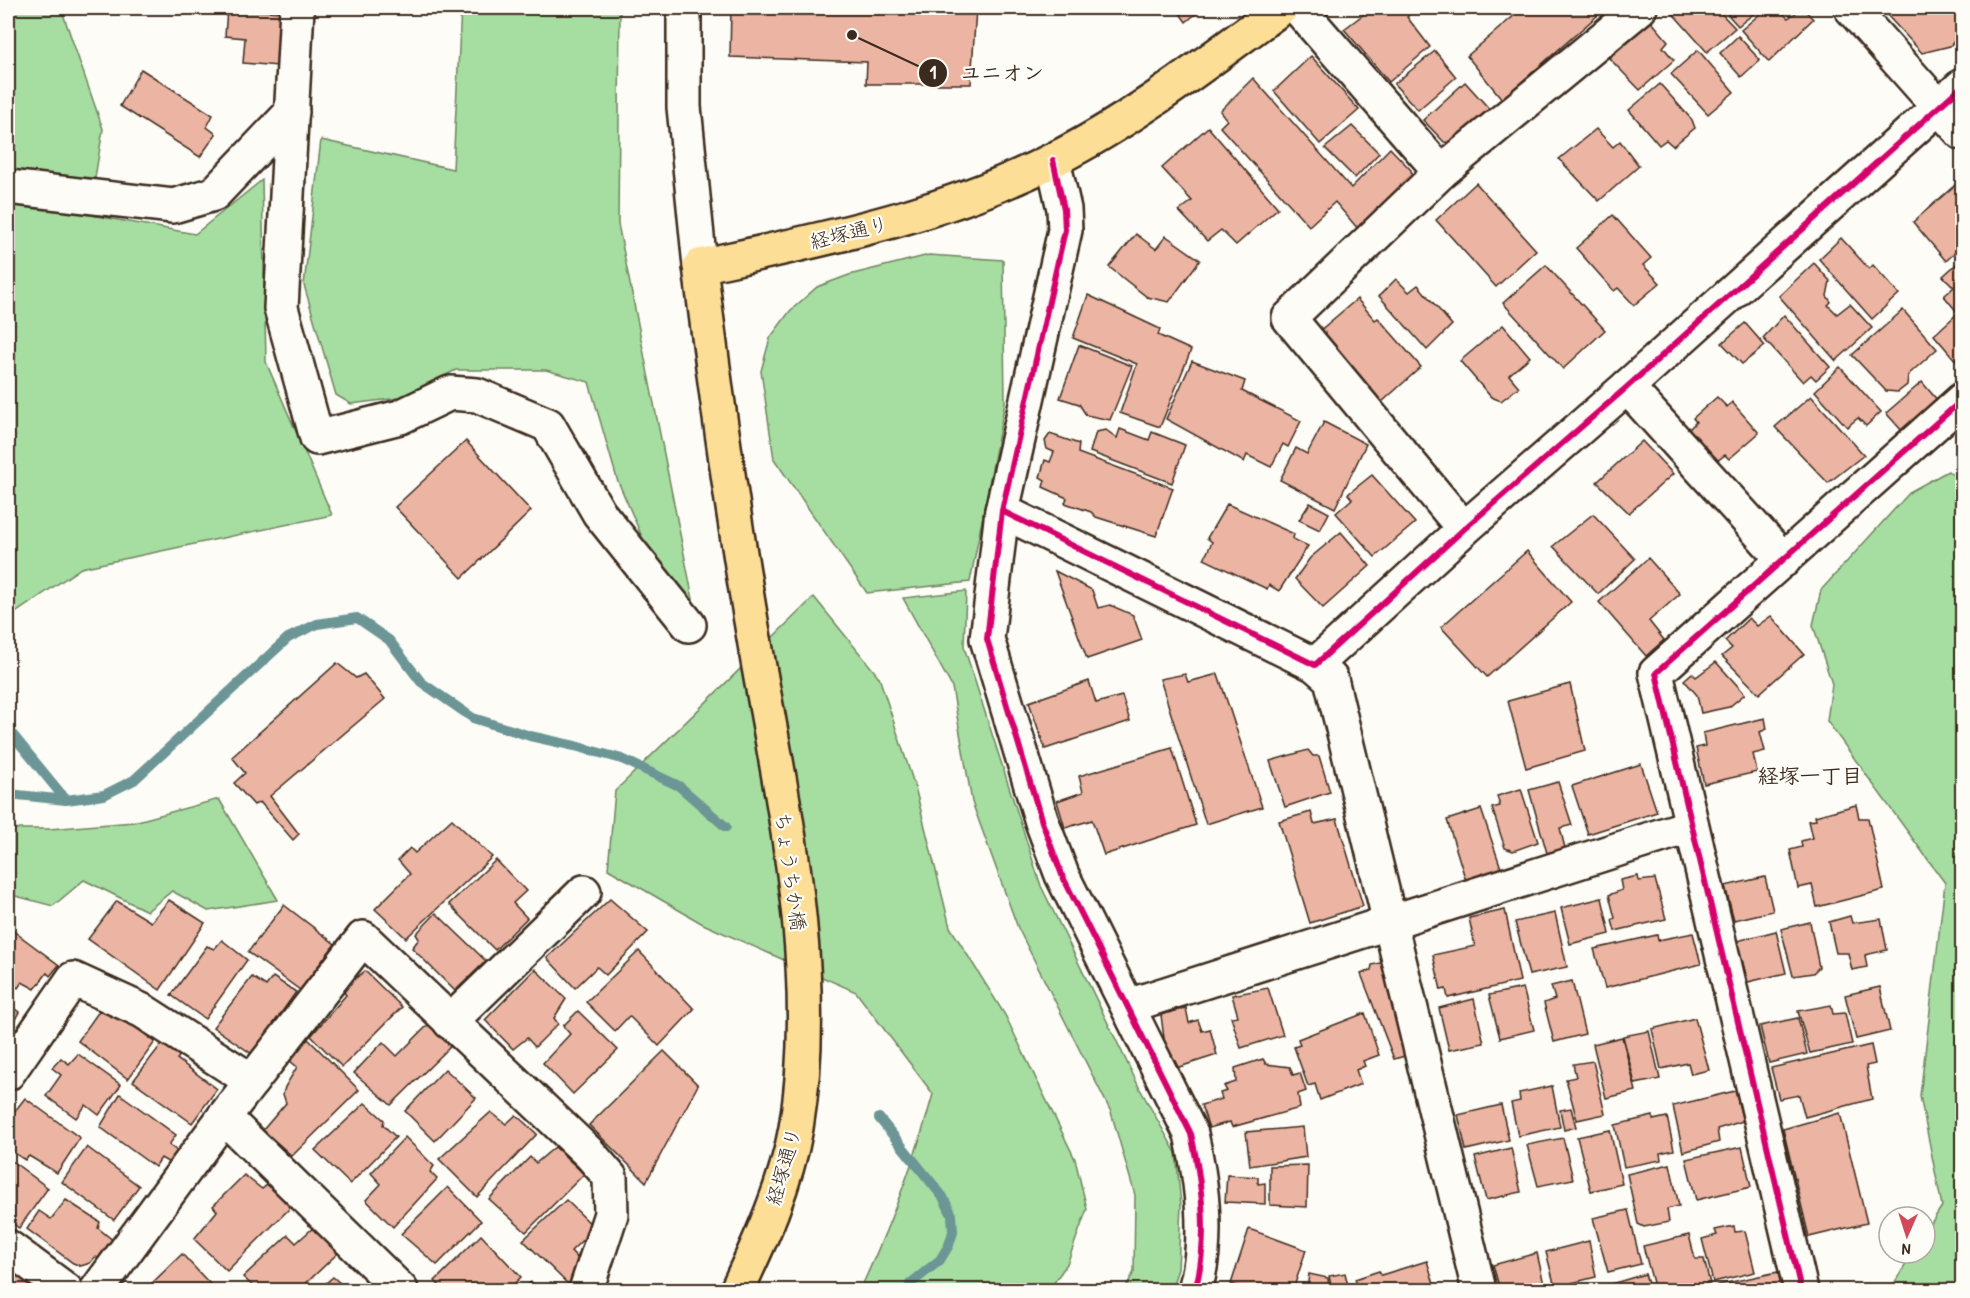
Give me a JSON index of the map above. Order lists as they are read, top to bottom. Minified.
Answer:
{"streets":{"main road":["経塚通り","ちょうちか橋"]},"crossings":[["経塚通り","ちょうちか橋"]],"districts":["経塚一丁目"],"places":["ユニオン"],"north":"bottom"}
